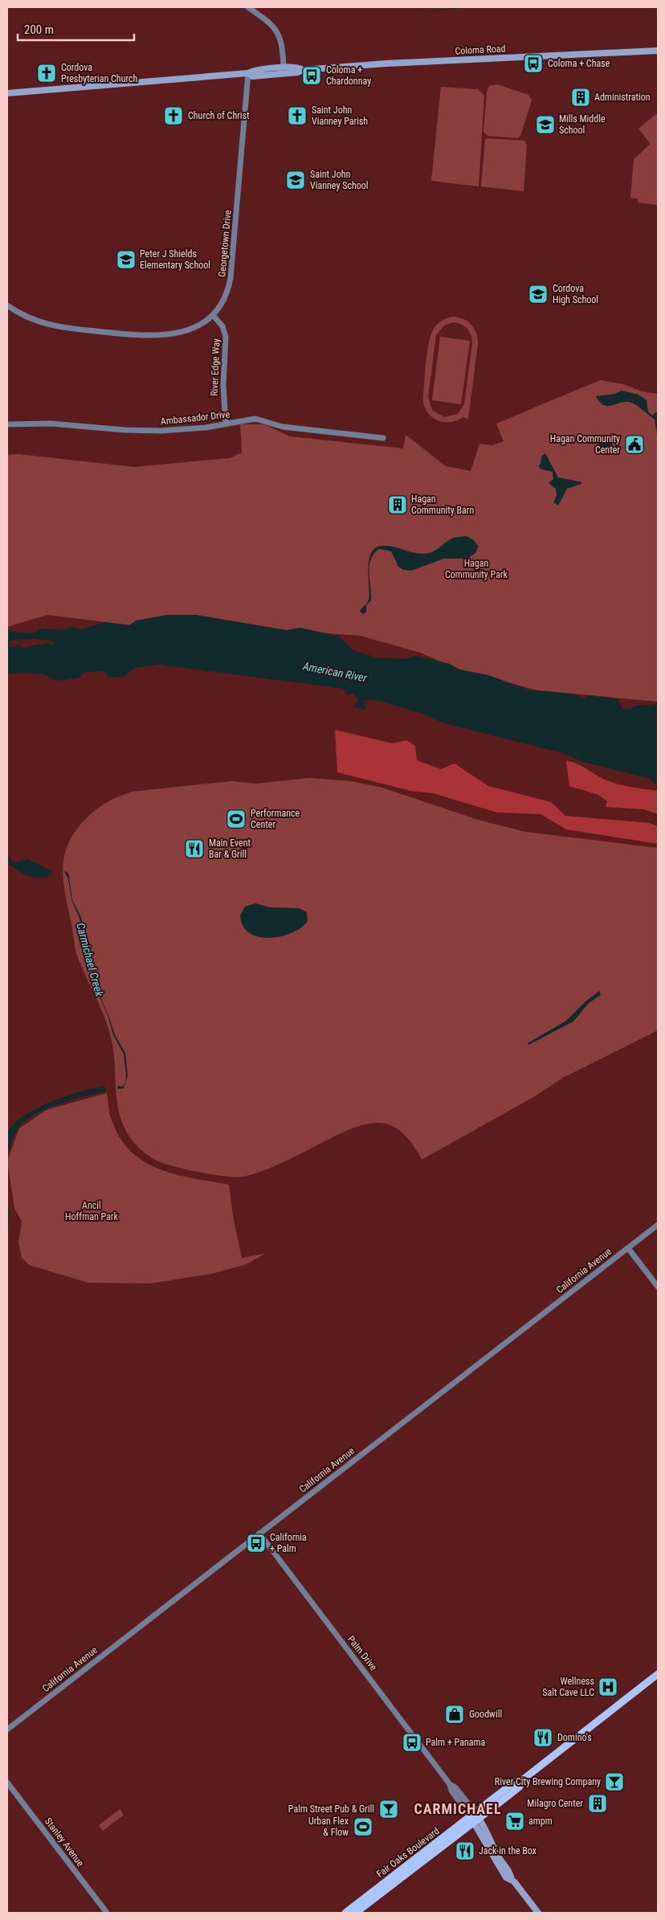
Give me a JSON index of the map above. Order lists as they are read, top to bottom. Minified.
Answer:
{"streets":{"main road":["Coloma Road","Fair Oaks Boulevard"],"street":["Georgetown Drive","River Edge Way","Ambassador Drive","California Avenue","Palm Drive","Stanley Avenue"]},"crossings":[["Coloma Road","Georgetown Drive"],["Georgetown Drive","River Edge Way"],["River Edge Way","Ambassador Drive"],["California Avenue","Palm Drive"],["Palm Drive","Fair Oaks Boulevard"]],"districts":["CARMICHAEL"],"water":["American River","Carmichael Creek"],"parks":["Hagan Community Park","Ancil Hoffman Park"],"places":{"bus stop":["Coloma + Chase","Coloma + Chardonnay","California + Palm","Palm + Panama"],"church":["Cordova Presbyterian Church","Church of Christ","Saint John Vianney Parish"],"building":["Administration","Hagan Community Barn","Milagro Center"],"school or university":["Mills Middle School","Saint John Vianney School","Peter J Shields Elementary School","Cordova High School"],"public building":["Hagan Community Center"],"sports":["Performance Center","Urban Flex & Flow"],"restaurant":["Main Event Bar & Grill","Domino's","Jack in the Box"],"hospital":["Wellness Salt Cave LLC"],"shop":["Goodwill"],"bar":["River City Brewing Company","Palm Street Pub & Grill"],"supermarket":["ampm"]},"scale_bar":"200 m"}
